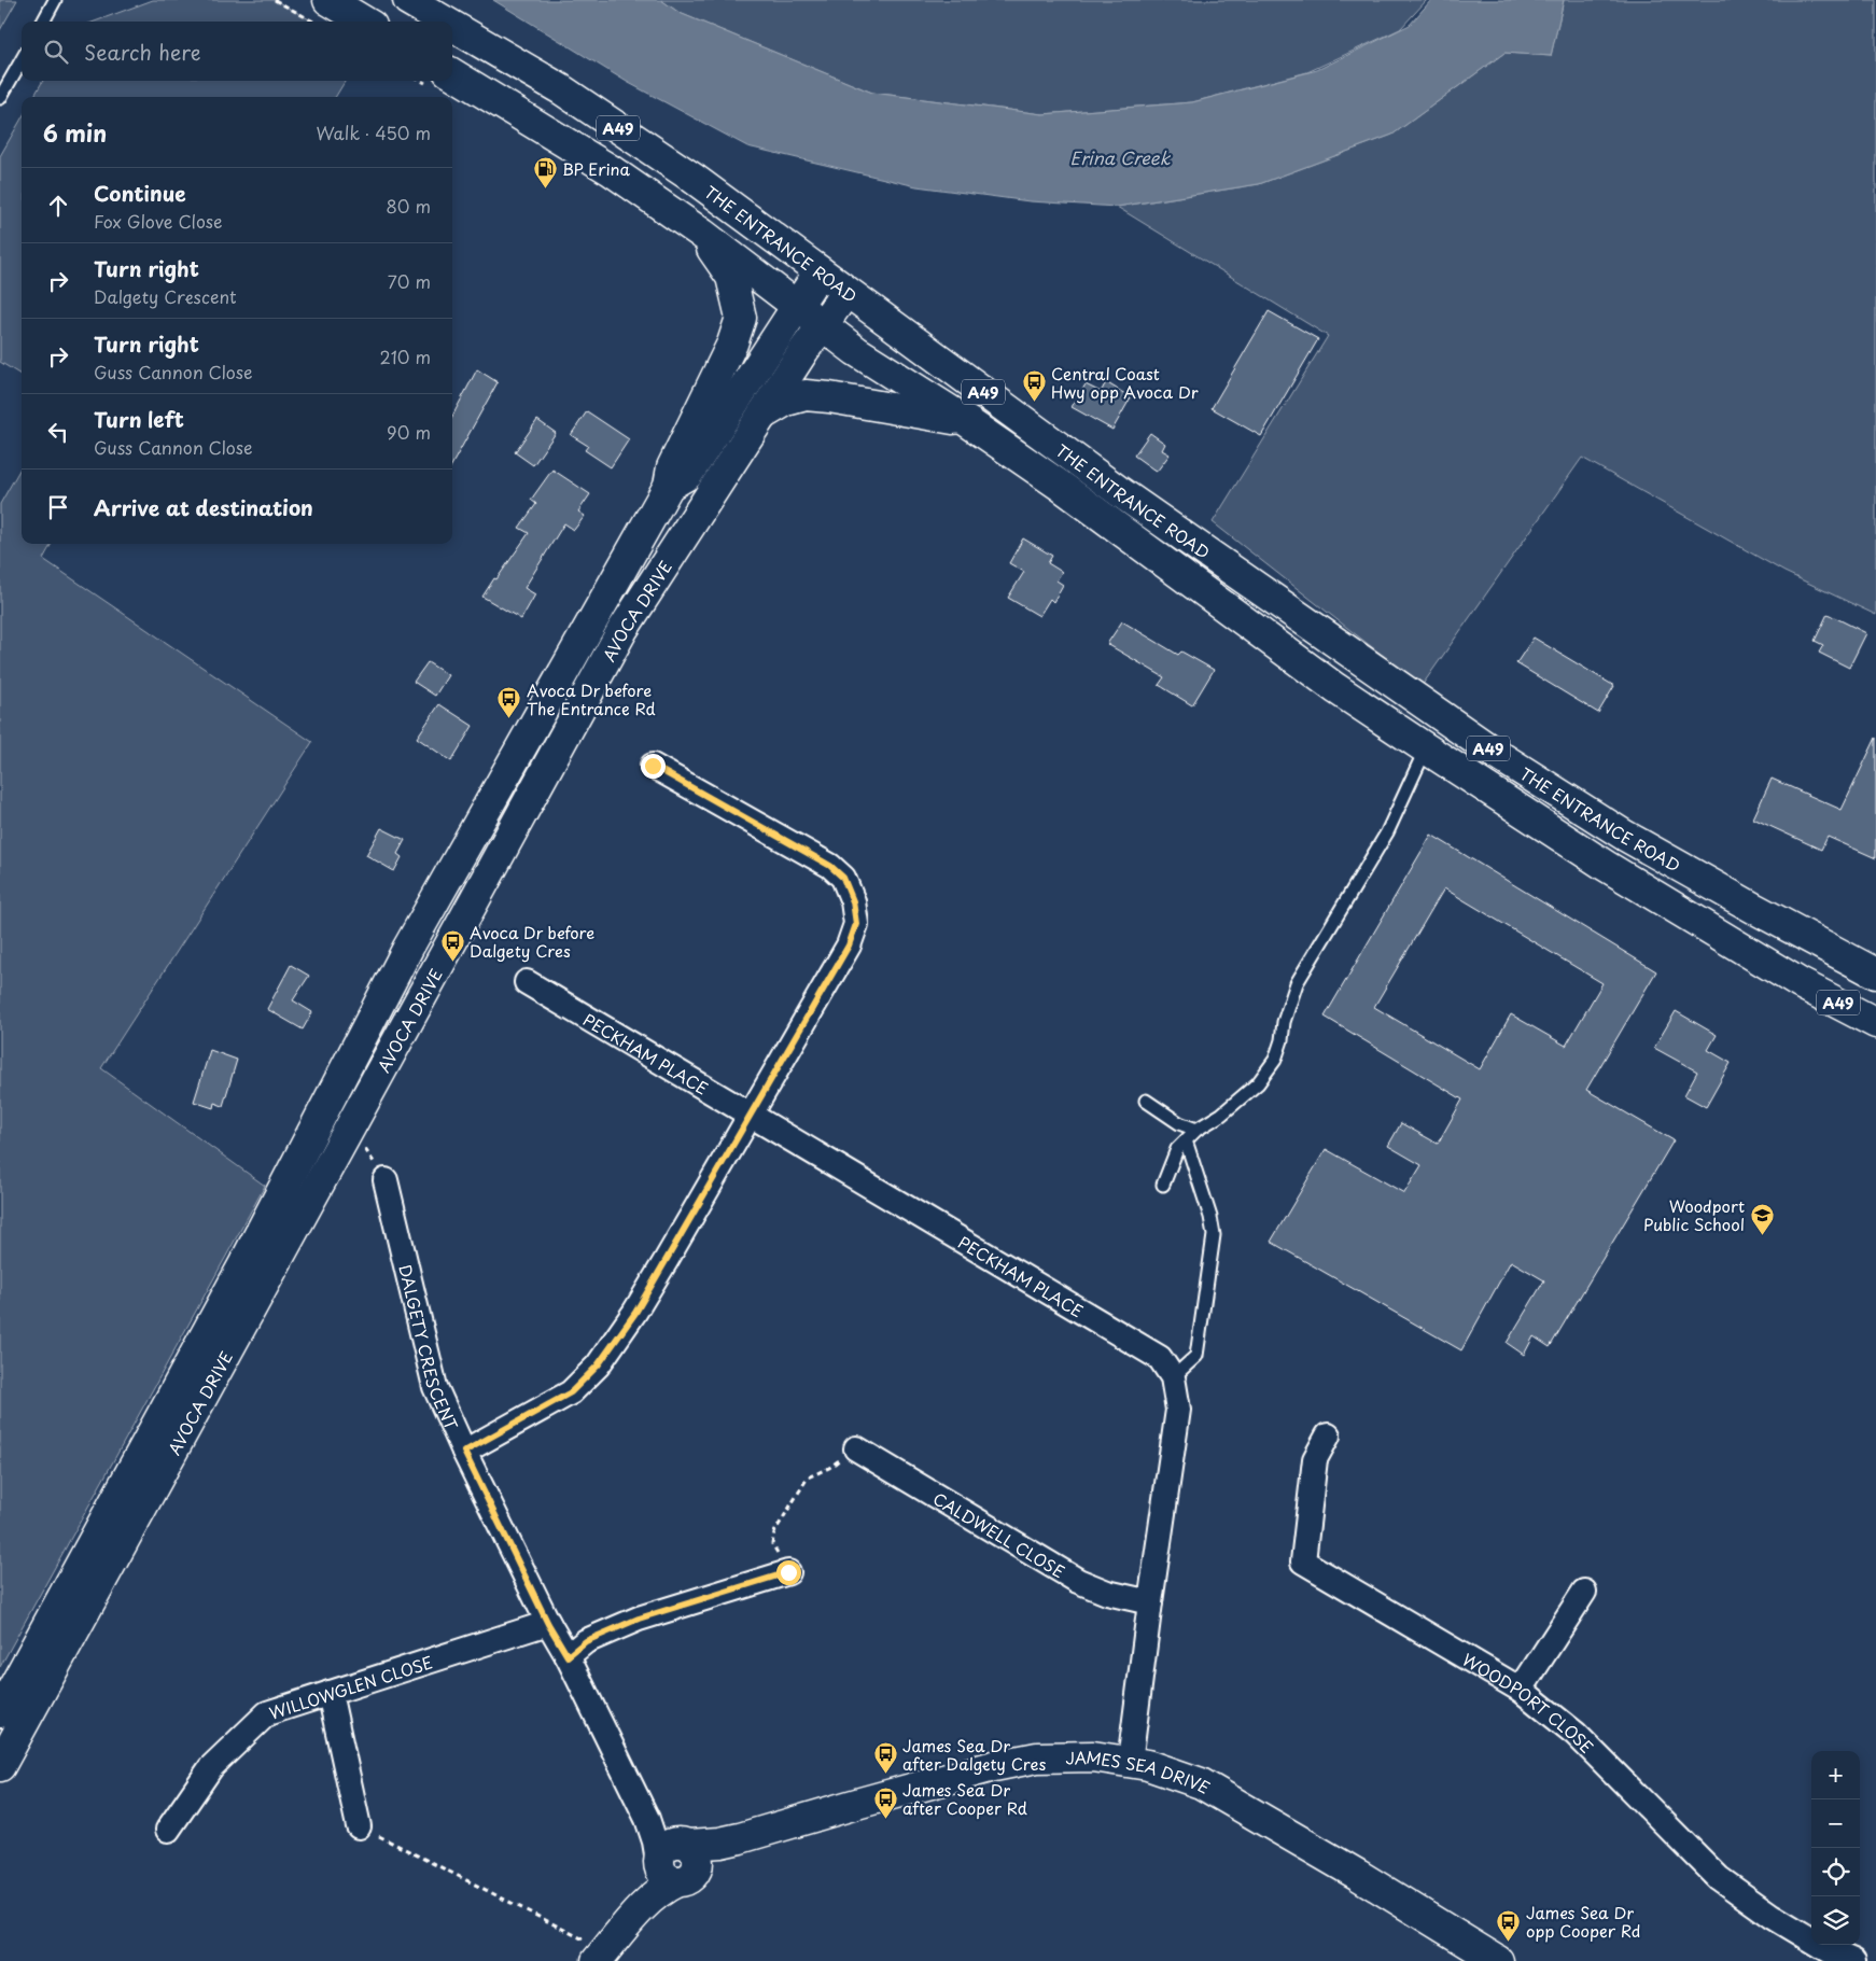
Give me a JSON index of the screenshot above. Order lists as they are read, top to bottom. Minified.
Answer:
{"streets":{"main road":["A49","THE ENTRANCE ROAD","AVOCA DRIVE","JAMES SEA DRIVE"],"street":["PECKHAM PLACE","DALGETY CRESCENT","CALDWELL CLOSE","WILLOWGLEN CLOSE","WOODPORT CLOSE"]},"crossings":[["THE ENTRANCE ROAD","AVOCA DRIVE"],["PECKHAM PLACE","CALDWELL CLOSE"],["PECKHAM PLACE","JAMES SEA DRIVE"],["DALGETY CRESCENT","WILLOWGLEN CLOSE"],["DALGETY CRESCENT","JAMES SEA DRIVE"]],"water":["Erina Creek"],"places":{"fuel station":["BP Erina"],"bus stop":["Central Coast Hwy opp Avoca Dr","Avoca Dr before The Entrance Rd","Avoca Dr before Dalgety Cres","James Sea Dr after Dalgety Cres","James Sea Dr after Cooper Rd","James Sea Dr opp Cooper Rd"],"school or university":["Woodport Public School"]},"page":{"search":"Search here","heading":["6 min","Walk · 450 m"],"list":[["Continue","Fox Glove Close","80 m"],["Turn right","Dalgety Crescent","70 m"],["Turn right","Guss Cannon Close","210 m"],["Turn left","Guss Cannon Close","90 m"],"Arrive at destination"],"map_buttons":["+","−"]}}
